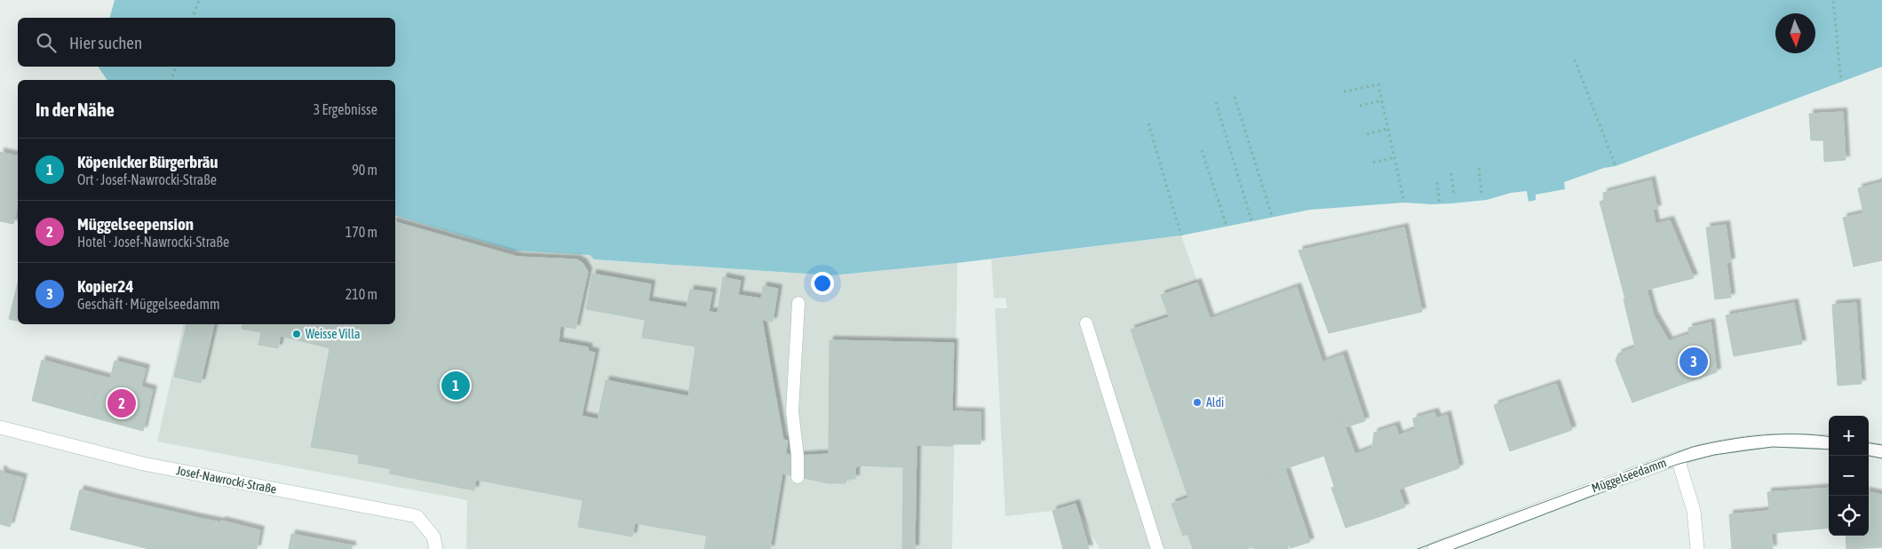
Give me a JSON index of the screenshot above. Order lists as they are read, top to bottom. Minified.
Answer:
{"streets":{"street":["Müggelseedamm","Josef-Nawrocki-Straße"]},"places":["Weisse Villa","Aldi"],"north":"bottom","page":{"search":"Hier suchen","heading":["In der Nähe","3 Ergebnisse"],"list":[{"mark":"1","name":"Köpenicker Bürgerbräu","note":"Ort · Josef-Nawrocki-Straße","value":"90 m"},{"mark":"2","name":"Müggelseepension","note":"Hotel · Josef-Nawrocki-Straße","value":"170 m"},{"mark":"3","name":"Kopier24","note":"Geschäft · Müggelseedamm","value":"210 m"}],"pins":["3","1","2"],"map_buttons":["+","−"]}}
